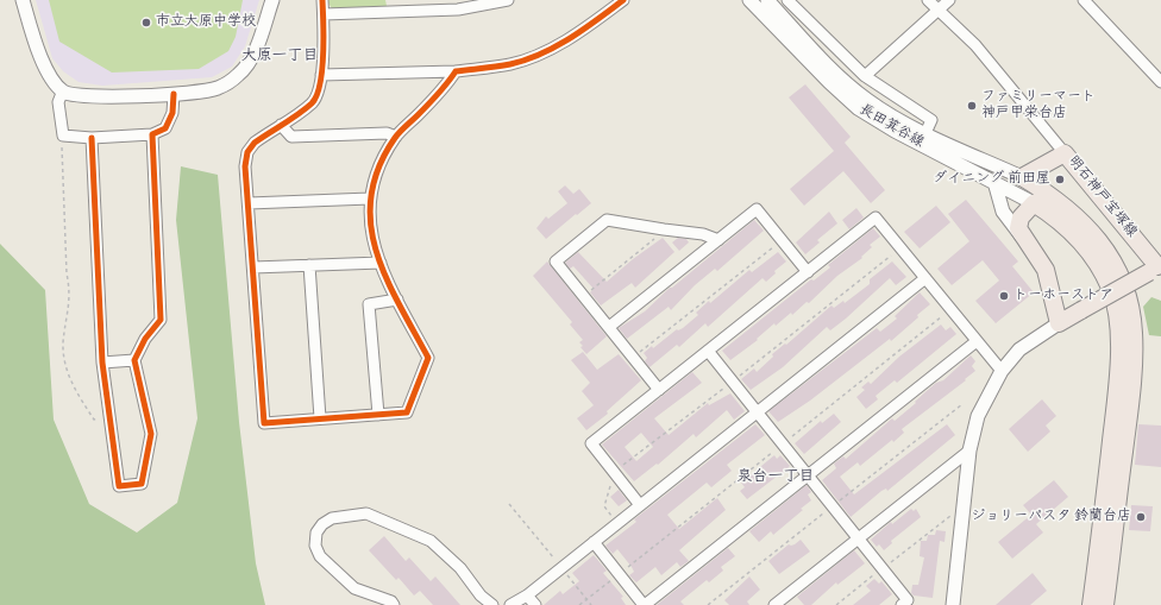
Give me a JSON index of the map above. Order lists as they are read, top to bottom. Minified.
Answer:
{"streets":{"main road":["明石神戸宝塚線"],"street":["長田箕谷線"]},"crossings":[["長田箕谷線","明石神戸宝塚線"]],"districts":["大原一丁目","泉台一丁目"],"places":["市立大原中学校","ファミリーマート 神戸甲栄台店","ダイニング 前田屋","トーホーストア","ジョリーパスタ 鈴蘭台店"]}
